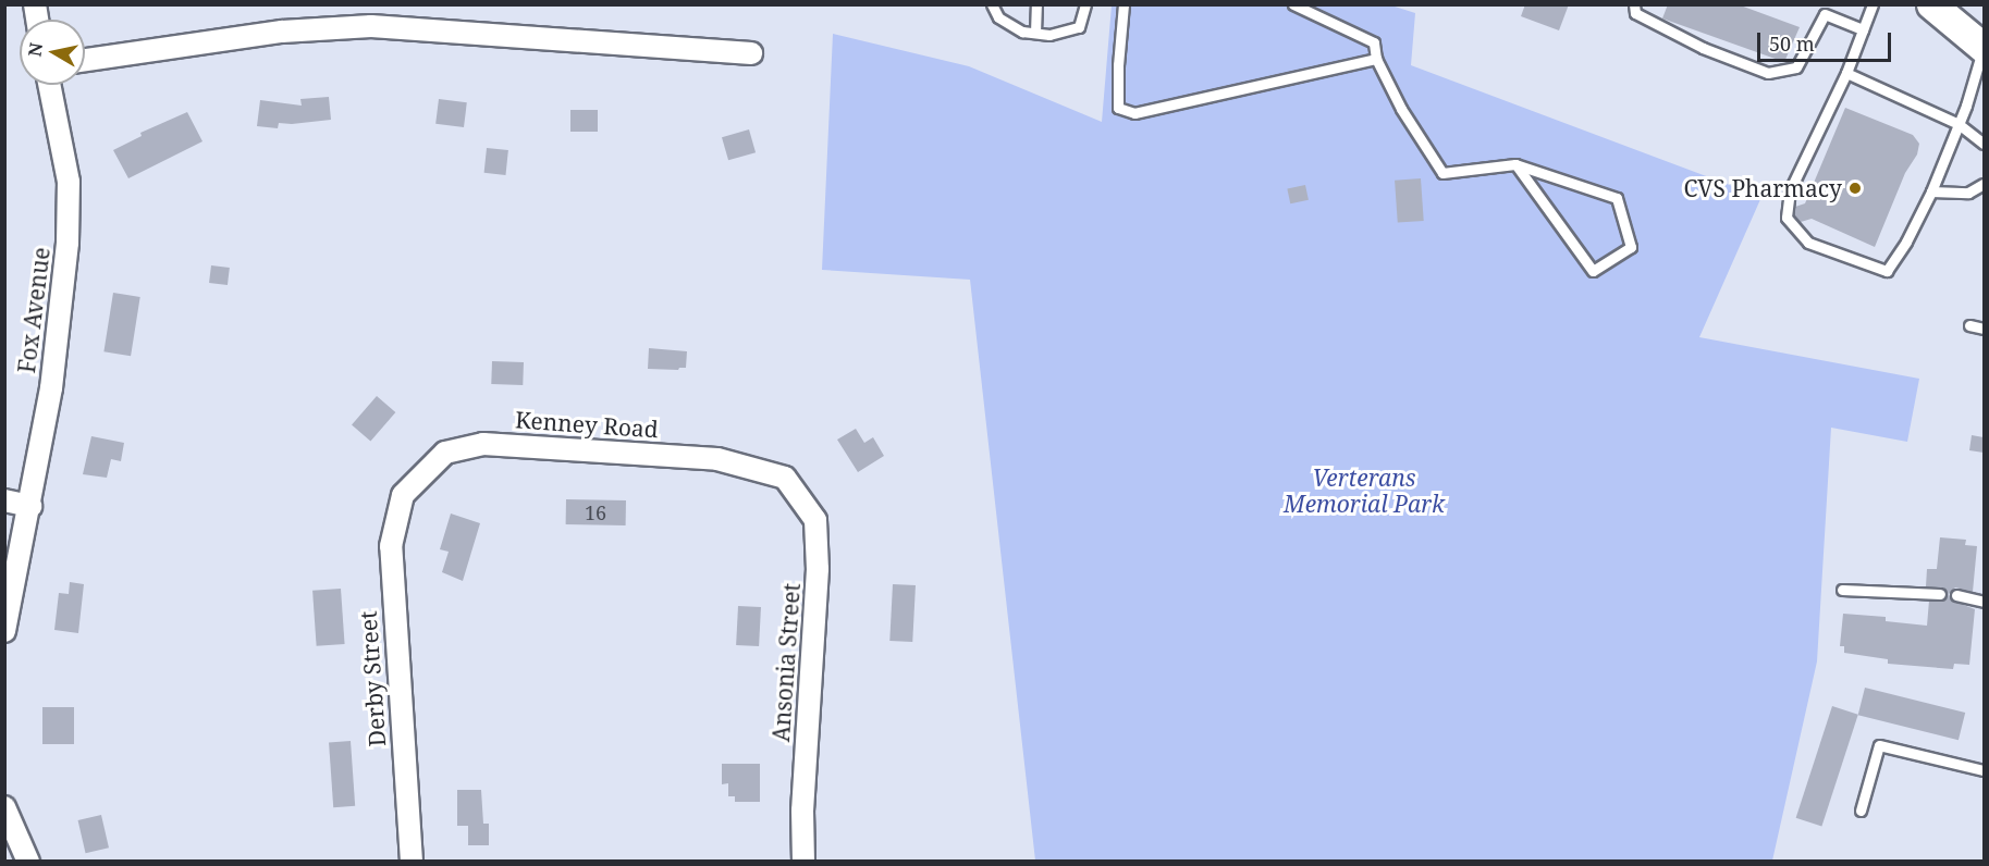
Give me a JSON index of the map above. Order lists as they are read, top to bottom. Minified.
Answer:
{"streets":{"street":["Fox Avenue","Kenney Road","Ansonia Street","Derby Street"]},"crossings":[["Kenney Road","Ansonia Street"],["Kenney Road","Derby Street"]],"parks":["Verterans Memorial Park"],"places":["CVS Pharmacy"],"house_numbers":["16"],"scale_bar":"50 m","north":"left"}
